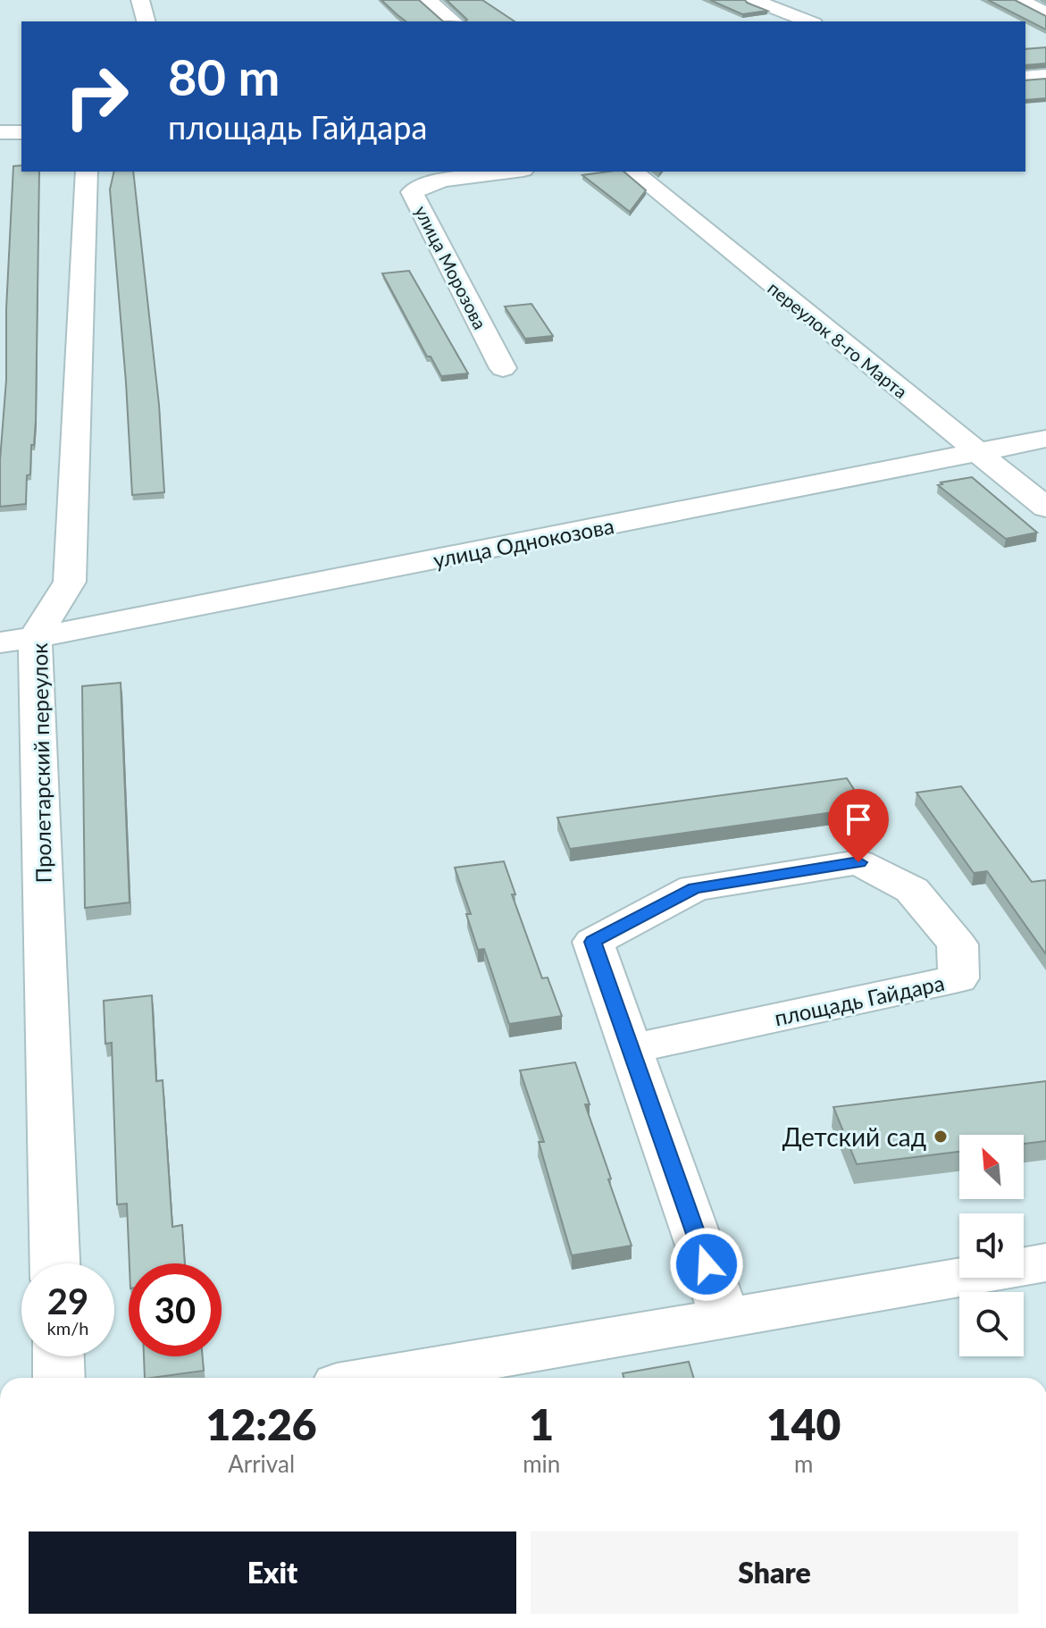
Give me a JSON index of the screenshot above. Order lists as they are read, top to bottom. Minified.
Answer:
{"streets":{"street":["улица Морозова","переулок 8-го Марта","улица Однокозова","Пролетарский переулок","площадь Гайдара"]},"crossings":[["переулок 8-го Марта","улица Однокозова"],["улица Однокозова","Пролетарский переулок"]],"places":["Детский сад"],"north":"top left","page":{"turn":["80 m","площадь Гайдара"],"speed":"29 km/h","limit":"30","eta":["12:26","Arrival","1","min","140","m"],"buttons":["Exit","Share"]}}
